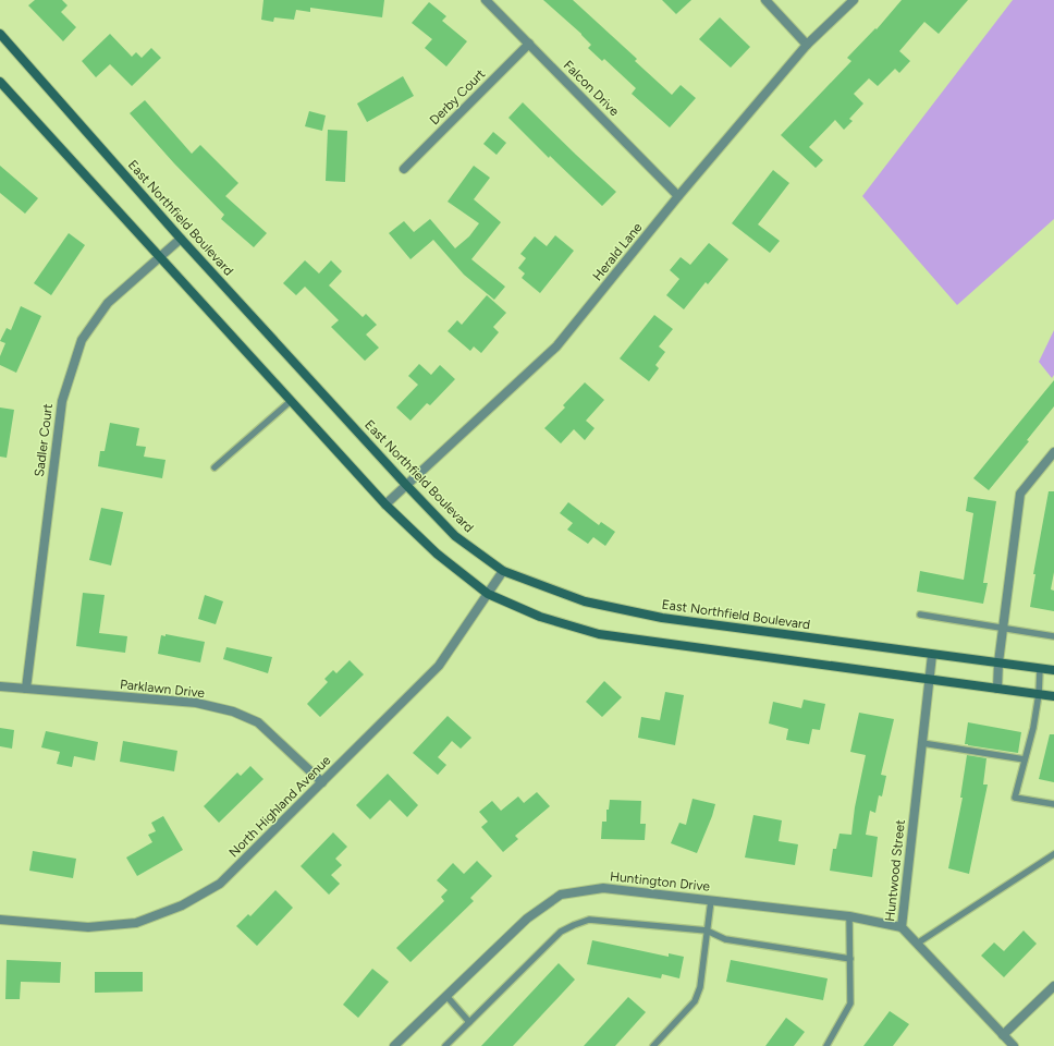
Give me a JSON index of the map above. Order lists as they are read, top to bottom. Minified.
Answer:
{"streets":{"main road":["East Northfield Boulevard"],"street":["Falcon Drive","Derby Court","Herald Lane","Sadler Court","Parklawn Drive","North Highland Avenue","Huntwood Street","Huntington Drive"]},"crossings":[["Falcon Drive","Derby Court"],["Falcon Drive","Herald Lane"],["East Northfield Boulevard","Herald Lane"],["East Northfield Boulevard","Sadler Court"],["East Northfield Boulevard","North Highland Avenue"],["East Northfield Boulevard","Huntwood Street"],["Sadler Court","Parklawn Drive"],["Parklawn Drive","North Highland Avenue"],["Huntwood Street","Huntington Drive"]]}
